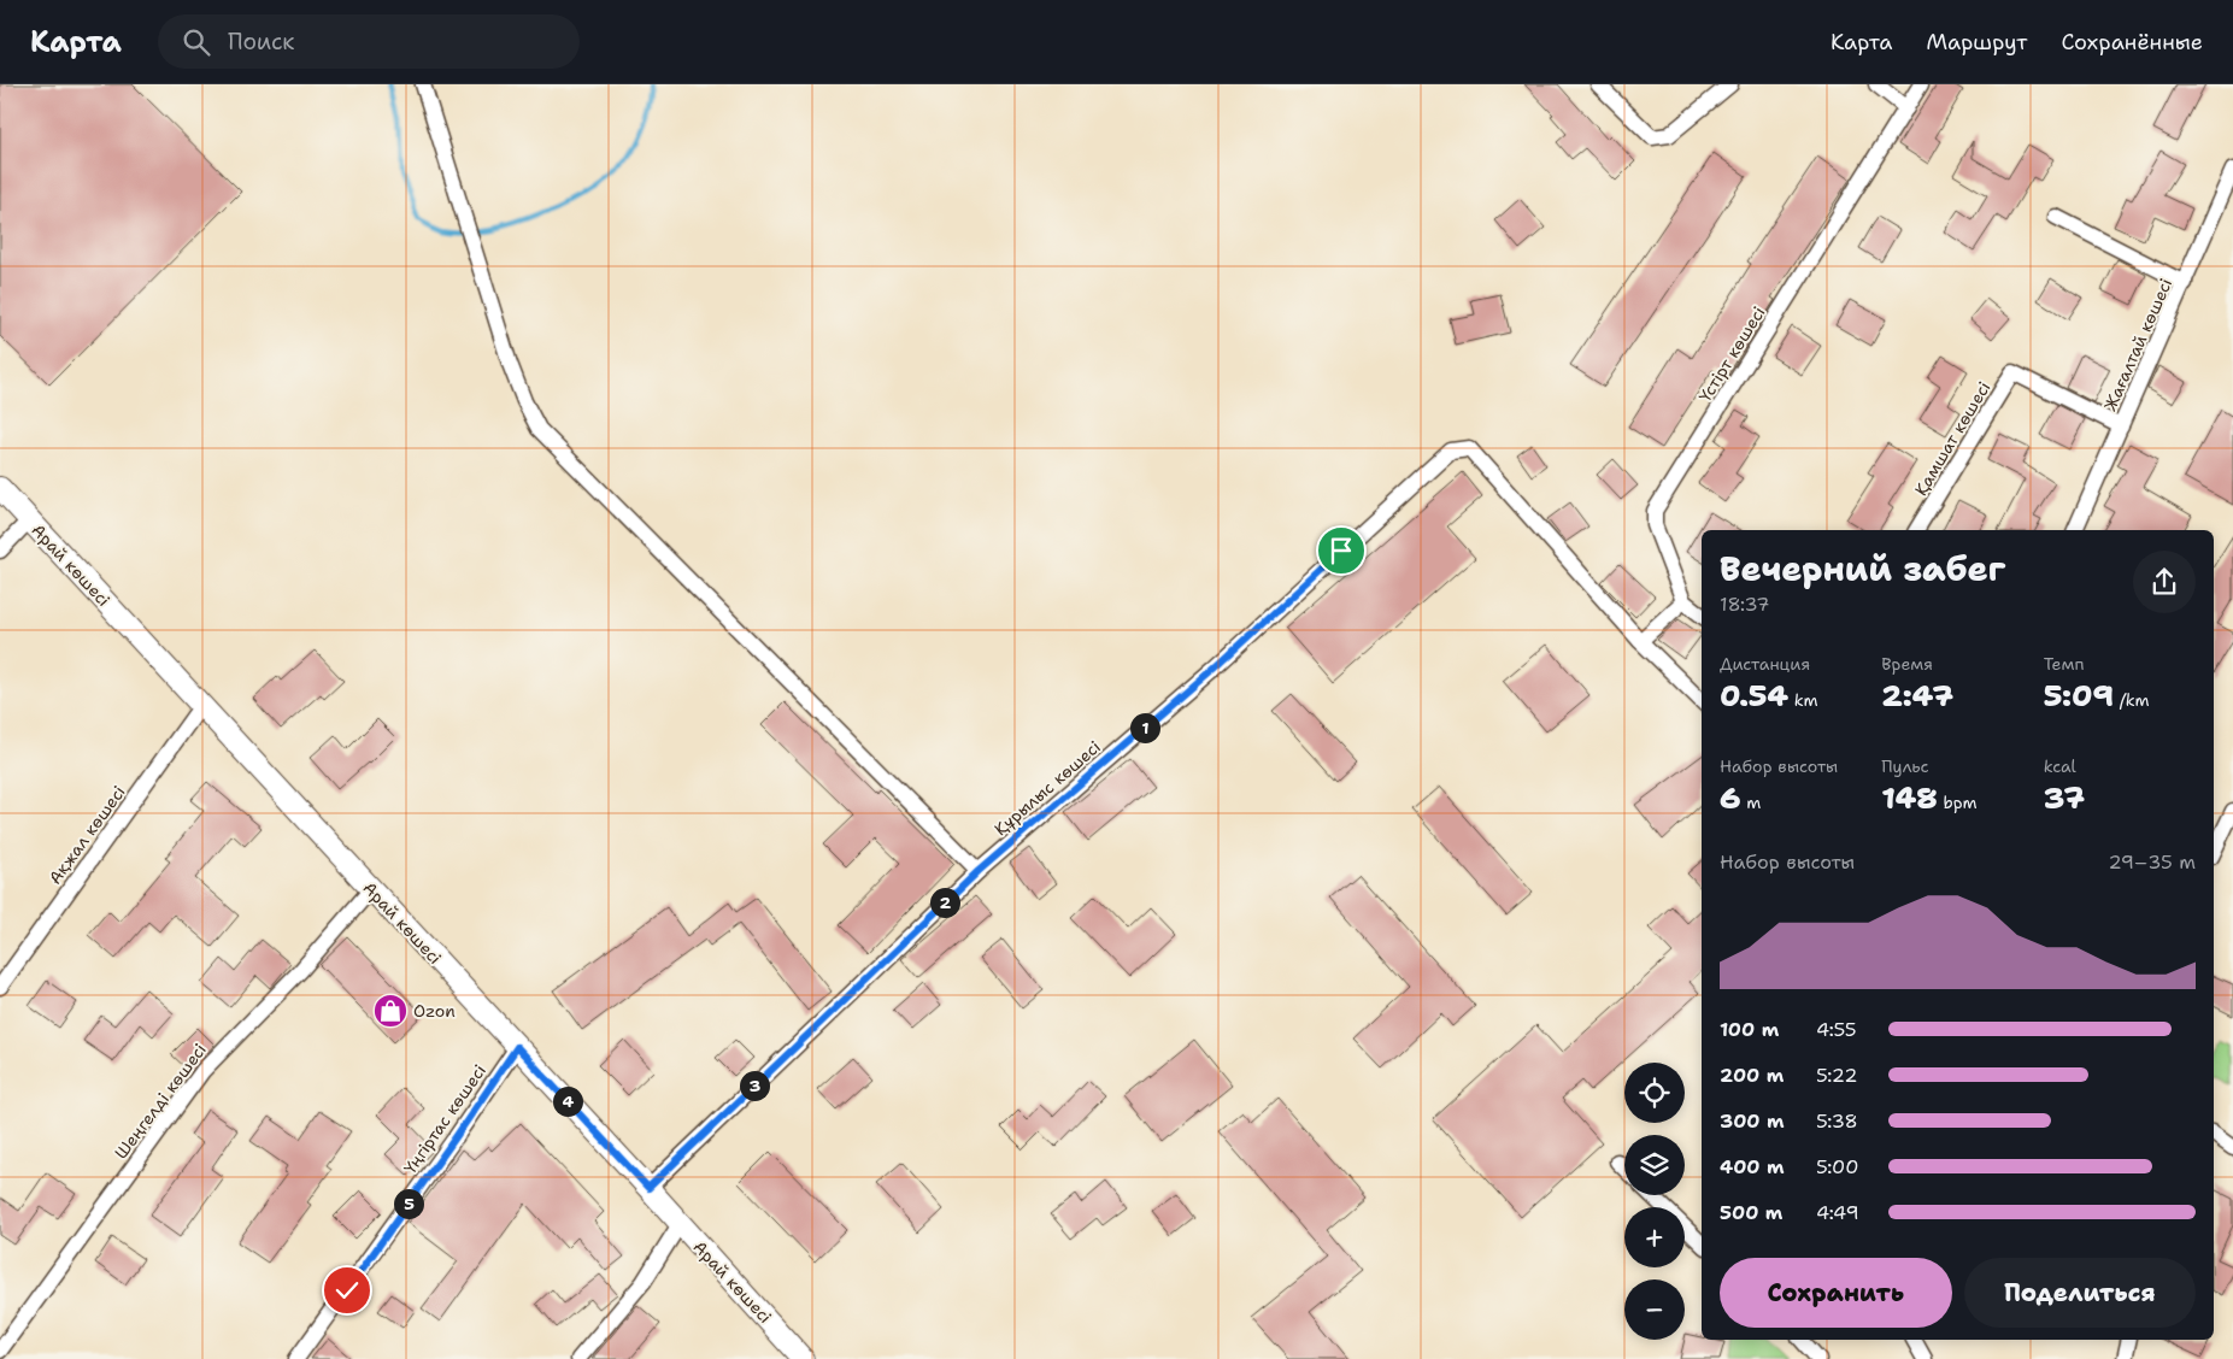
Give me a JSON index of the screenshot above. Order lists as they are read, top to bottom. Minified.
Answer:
{"streets":{"main road":["Арай көшесі"],"street":["Жағалтай көшесі","Үстірт көшесі","Қамшат көшесі","Құрылыс көшесі","Ақжал көшесі","Шеңгелді көшесі","Үңгіртас көшесі"]},"crossings":[["Жағалтай көшесі","Қамшат көшесі"],["Арай көшесі","Құрылыс көшесі"],["Арай көшесі","Ақжал көшесі"],["Арай көшесі","Шеңгелді көшесі"],["Арай көшесі","Үңгіртас көшесі"]],"places":{"shop":["Ozon"]},"page":{"header":"Карта","search":"Поиск","nav":["Карта","Маршрут","Сохранённые"],"heading":["Вечерний забег","18:37"],"stats":[["Дистанция","0.54 km"],["Время","2:47"],["Темп","5:09 /km"],["Набор высоты","6 m"],["Пульс","148 bpm"],["kcal","37"]],"pins":["1","2","3","4","5"],"chart":["Набор высоты","29–35 m"],"list":[{"name":"100 m","note":"4:55"},{"name":"200 m","note":"5:22"},{"name":"300 m","note":"5:38"},{"name":"400 m","note":"5:00"},{"name":"500 m","note":"4:49"}],"map_buttons":["+","−"],"buttons":["Сохранить","Поделиться"]}}
